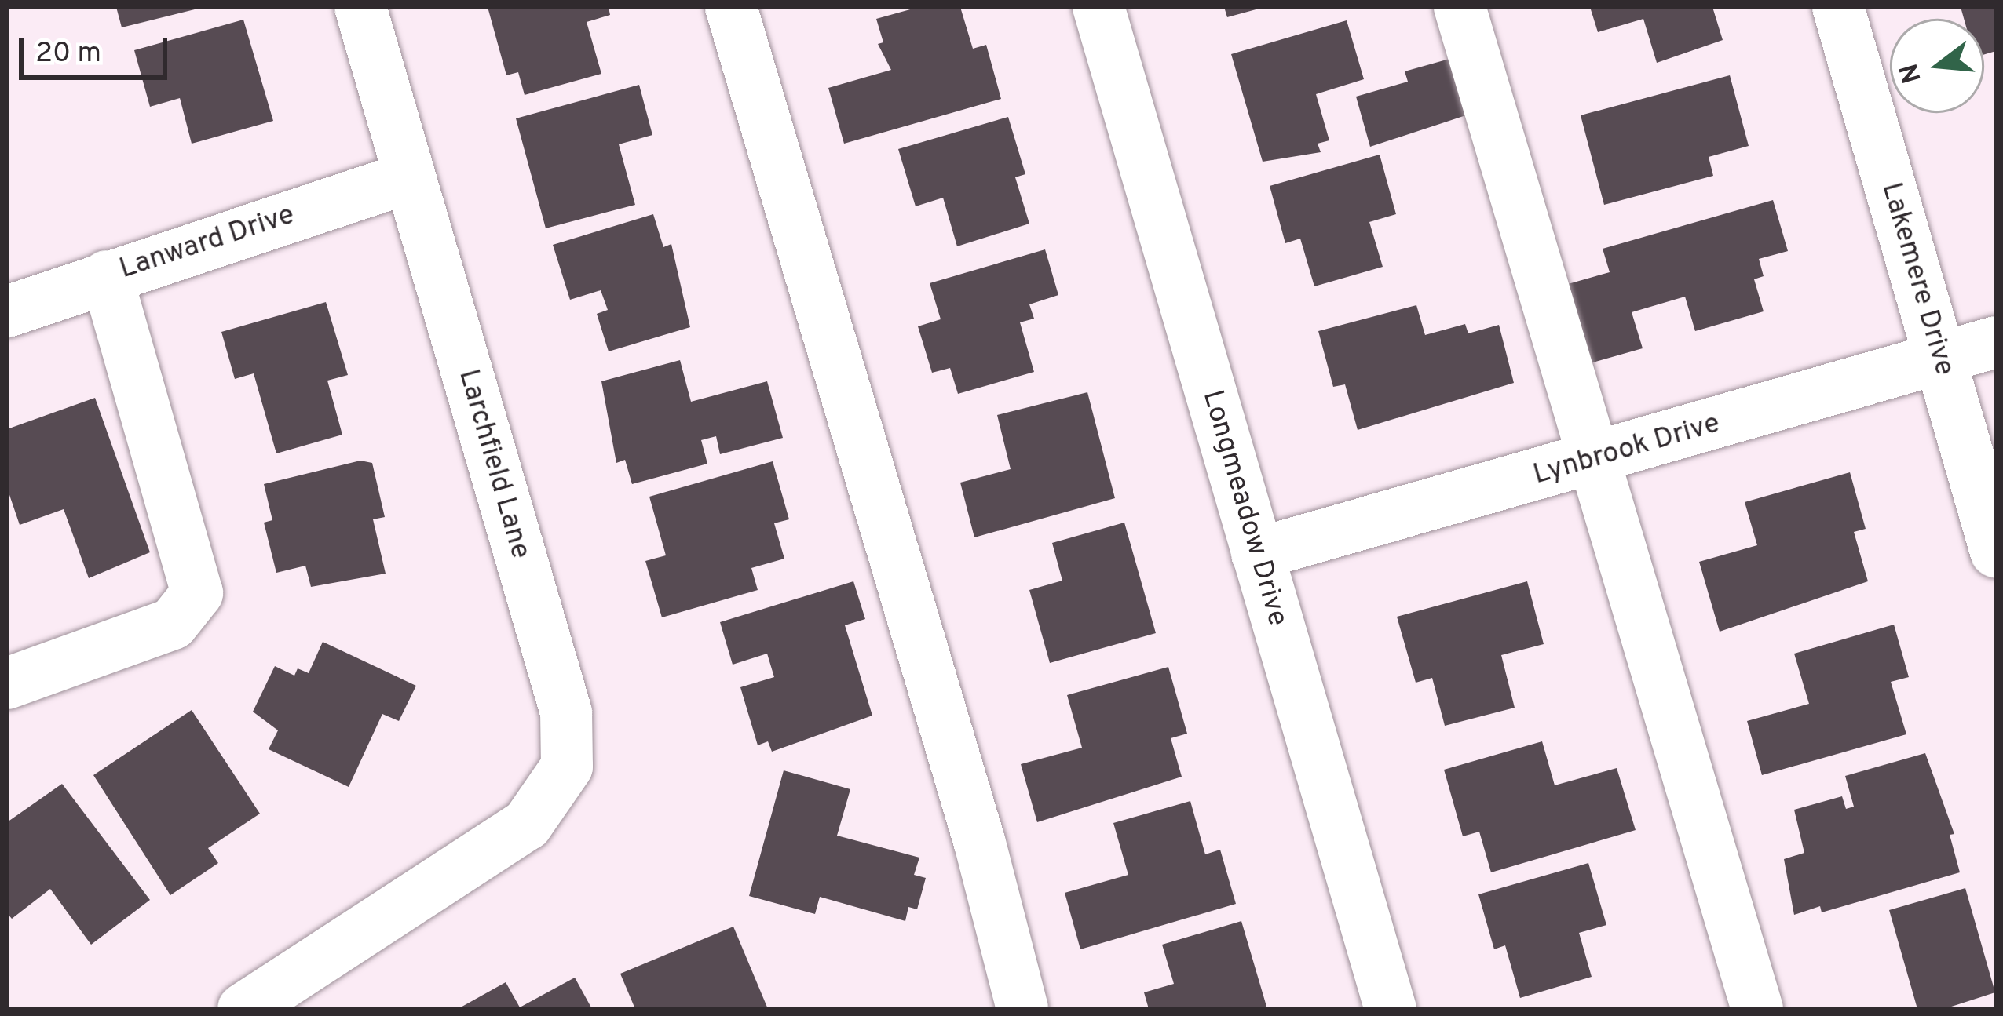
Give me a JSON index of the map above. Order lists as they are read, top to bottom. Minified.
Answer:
{"streets":{"street":["Lanward Drive","Lakemere Drive","Lynbrook Drive","Larchfield Lane","Longmeadow Drive"]},"crossings":[["Lanward Drive","Larchfield Lane"],["Lakemere Drive","Lynbrook Drive"],["Lynbrook Drive","Longmeadow Drive"]],"scale_bar":"20 m","north":"left"}
